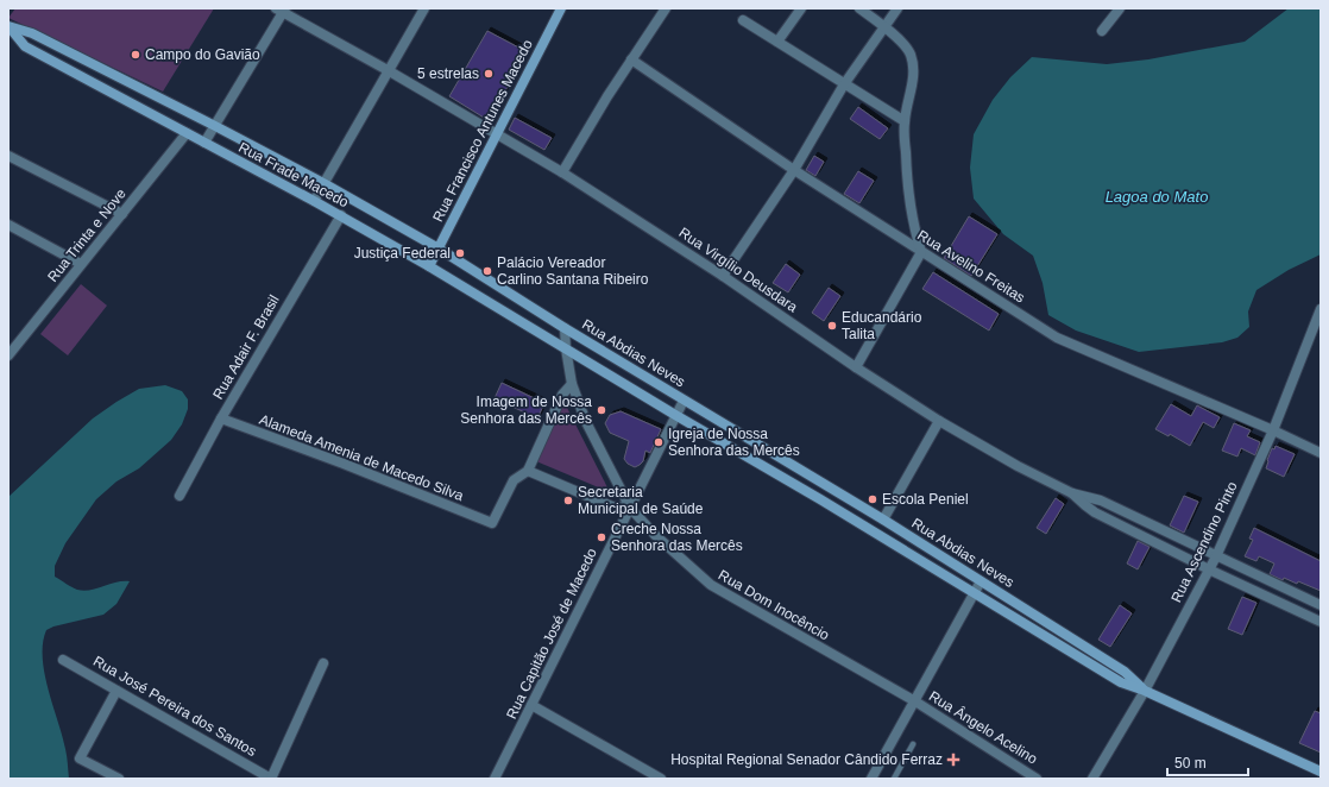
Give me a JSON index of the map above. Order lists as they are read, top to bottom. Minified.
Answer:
{"streets":{"main road":["Rua Francisco Antunes Macedo","Rua Frade Macedo","Rua Abdias Neves"],"street":["Rua Trinta e Nove","Rua Avelino Freitas","Rua Virgílio Deusdara","Rua Adair F. Brasil","Alameda Amenia de Macedo Silva","Rua Ascendino Pinto","Rua Dom Inocêncio","Rua Capitão José de Macedo","Rua José Pereira dos Santos","Rua Ângelo Acelino"]},"crossings":[["Rua Francisco Antunes Macedo","Rua Frade Macedo"],["Rua Francisco Antunes Macedo","Rua Virgílio Deusdara"],["Rua Frade Macedo","Rua Trinta e Nove"],["Rua Frade Macedo","Rua Adair F. Brasil"],["Rua Frade Macedo","Rua Abdias Neves"],["Rua Frade Macedo","Rua Dom Inocêncio"],["Rua Avelino Freitas","Rua Ascendino Pinto"],["Rua Virgílio Deusdara","Rua Ascendino Pinto"],["Rua Adair F. Brasil","Alameda Amenia de Macedo Silva"],["Rua Abdias Neves","Rua Ascendino Pinto"],["Rua Abdias Neves","Rua Dom Inocêncio"],["Rua Abdias Neves","Rua Capitão José de Macedo"],["Rua Dom Inocêncio","Rua Capitão José de Macedo"],["Rua Dom Inocêncio","Rua Ângelo Acelino"]],"water":["Lagoa do Mato"],"places":{"other":["Campo do Gavião","5 estrelas","Justiça Federal","Palácio Vereador Carlino Santana Ribeiro","Educandário Talita","Imagem de Nossa Senhora das Mercês","Igreja de Nossa Senhora das Mercês","Escola Peniel","Secretaria Municipal de Saúde","Creche Nossa Senhora das Mercês"],"health":["Hospital Regional Senador Cândido Ferraz"]},"scale_bar":"50 m"}
